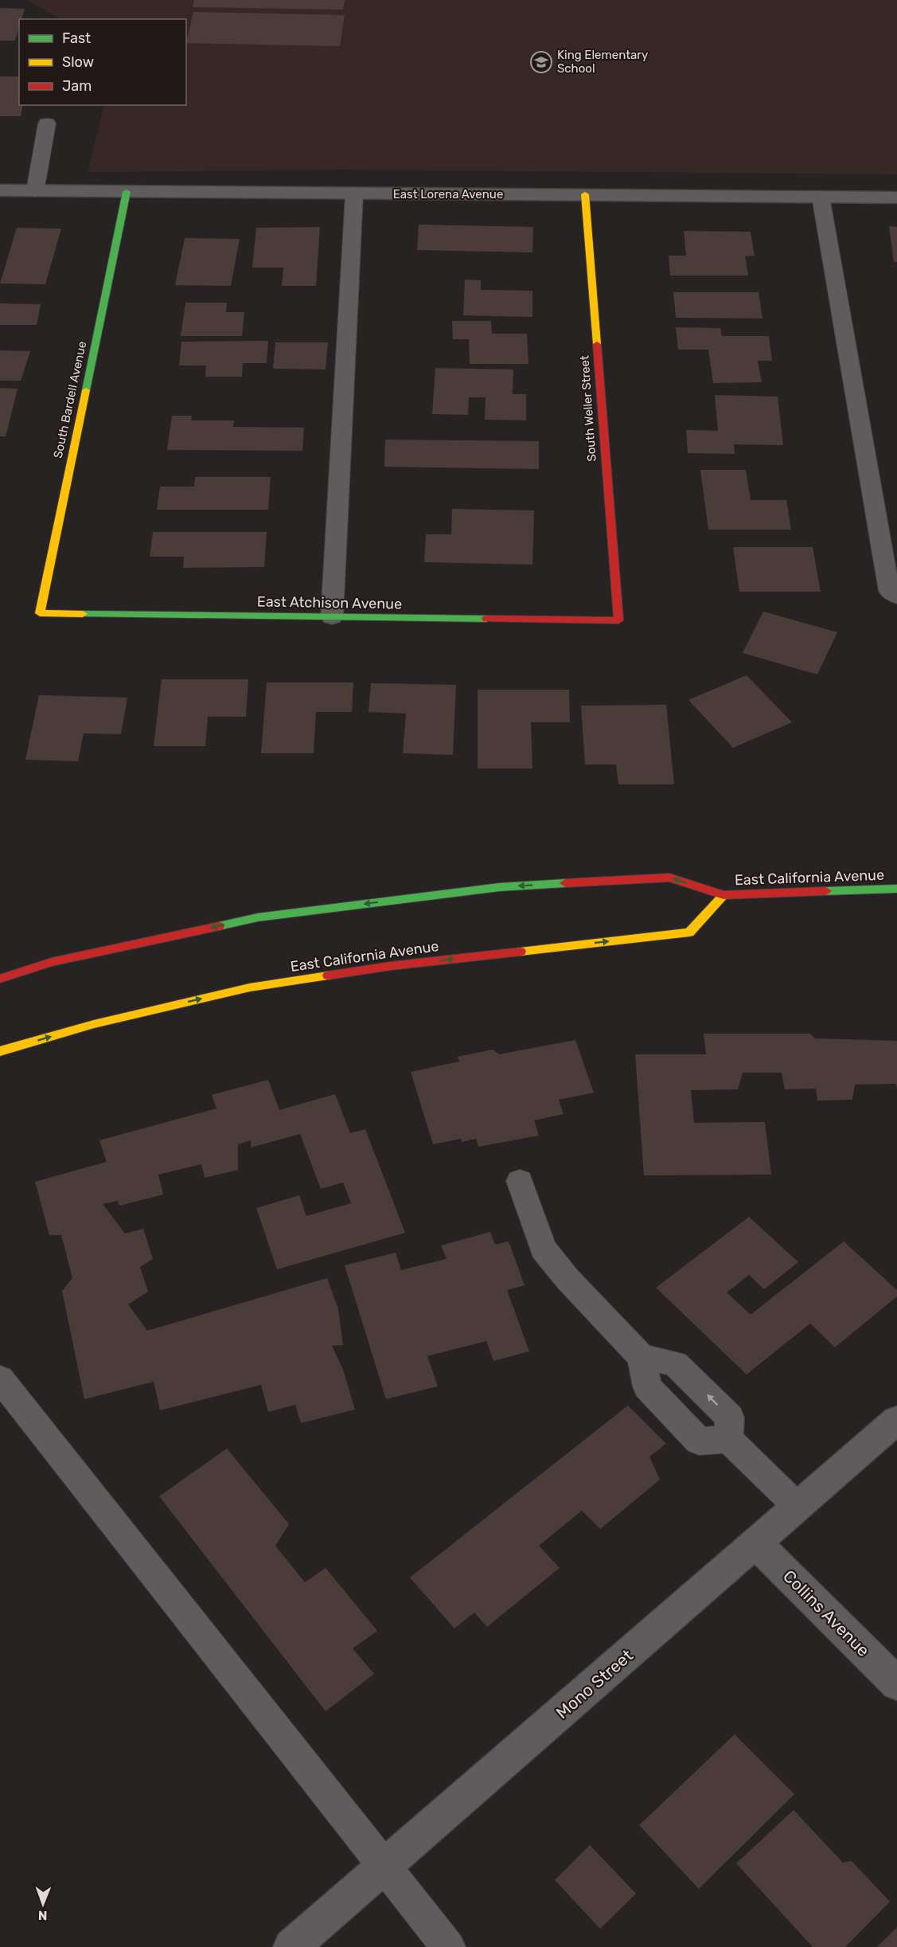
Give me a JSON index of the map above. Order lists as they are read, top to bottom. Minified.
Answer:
{"streets":{"street":["East Lorena Avenue","South Bardell Avenue","South Weller Street","East Atchison Avenue","East California Avenue","Collins Avenue","Mono Street"]},"crossings":[["East Lorena Avenue","South Bardell Avenue"],["East Lorena Avenue","South Weller Street"],["South Bardell Avenue","East Atchison Avenue"],["South Weller Street","East Atchison Avenue"],["Collins Avenue","Mono Street"]],"places":{"school or university":["King Elementary School"]},"legend":["Fast","Slow","Jam"],"north":"bottom"}
